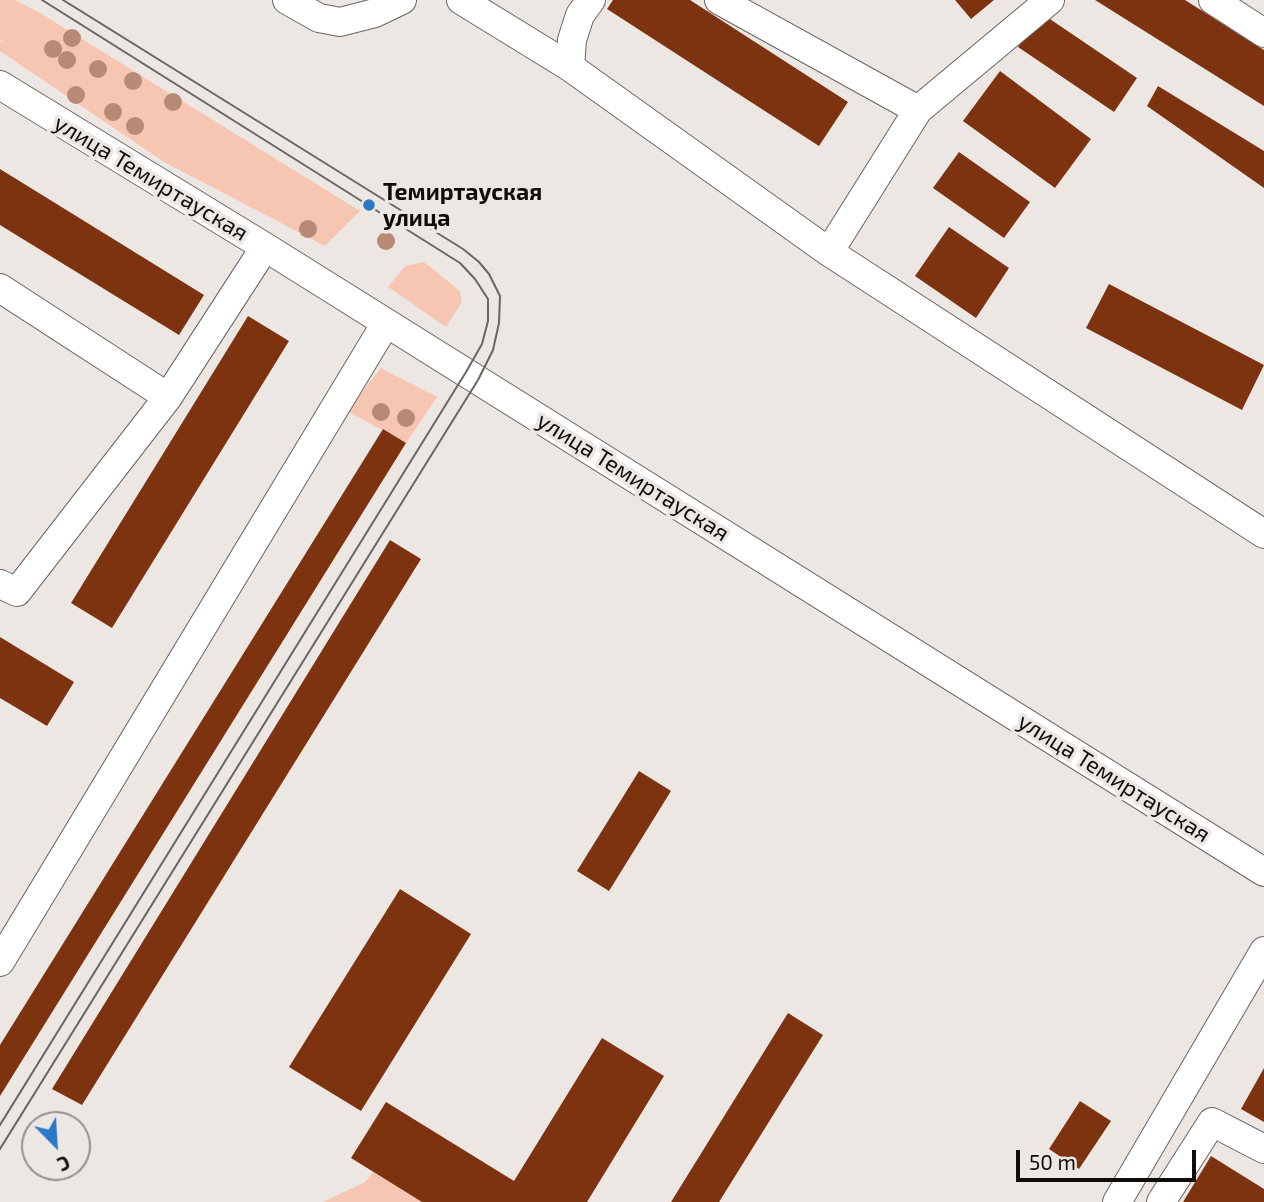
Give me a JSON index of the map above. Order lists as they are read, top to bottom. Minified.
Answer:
{"streets":{"street":["улица Темиртауская"]},"places":["Темиртауская улица"],"scale_bar":"50 m","north":"bottom right"}
